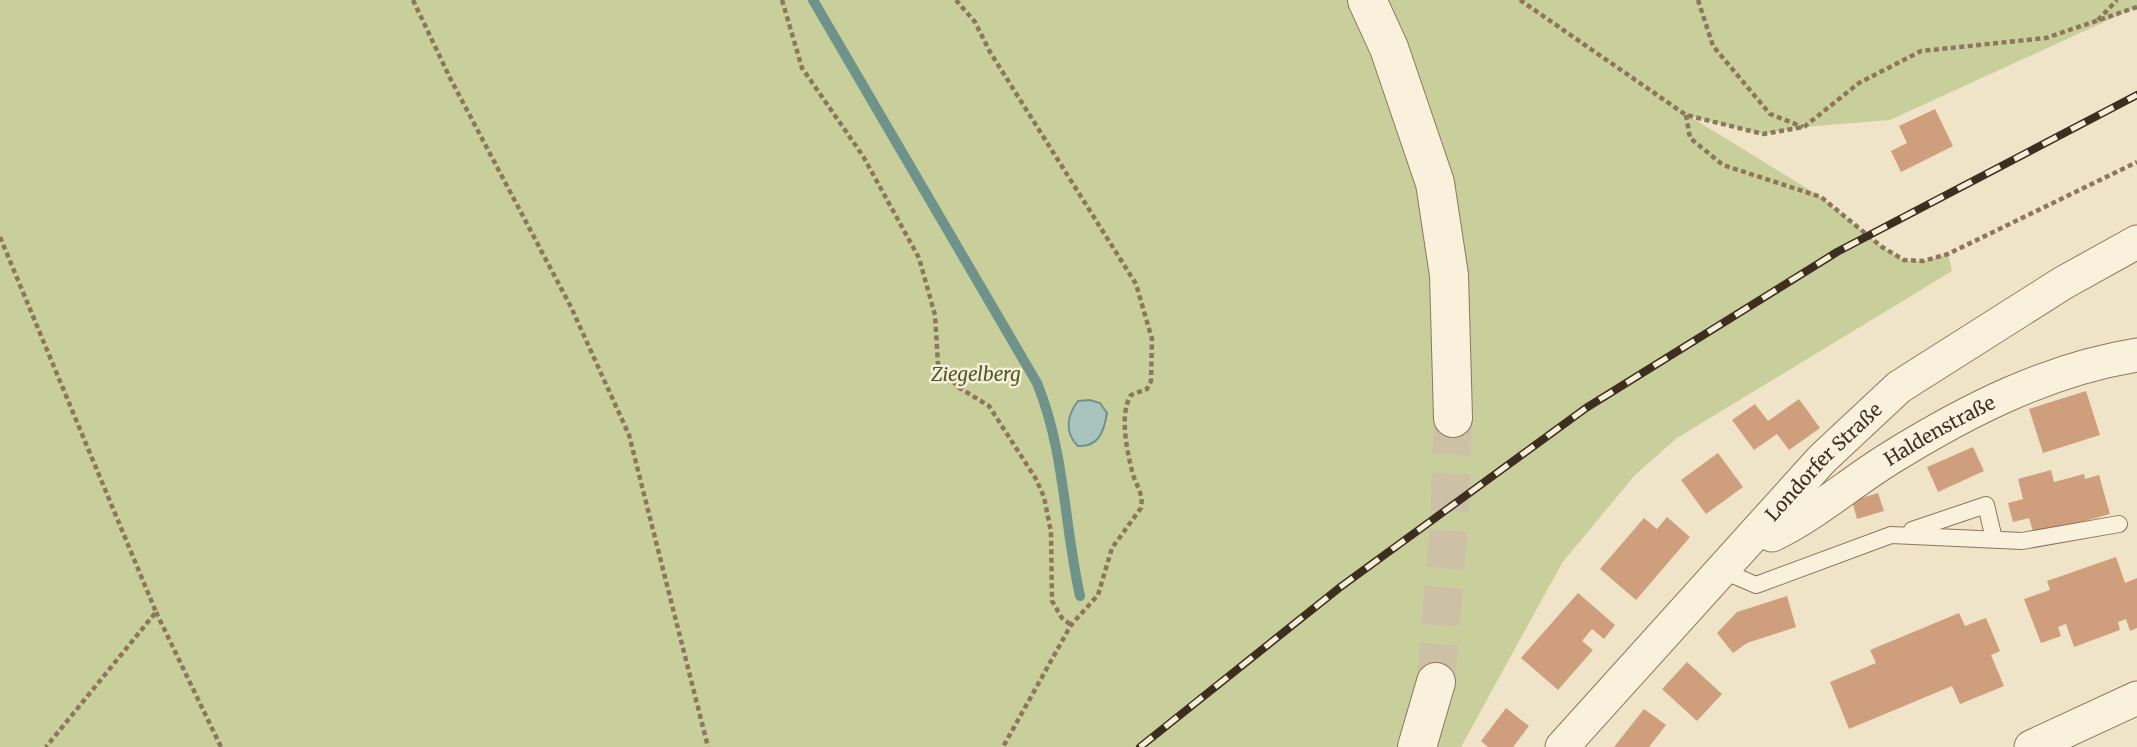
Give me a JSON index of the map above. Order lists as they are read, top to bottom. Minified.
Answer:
{"streets":{"street":["Haldenstraße","Londorfer Straße"]},"crossings":[["Haldenstraße","Londorfer Straße"]],"parks":["Ziegelberg"]}
